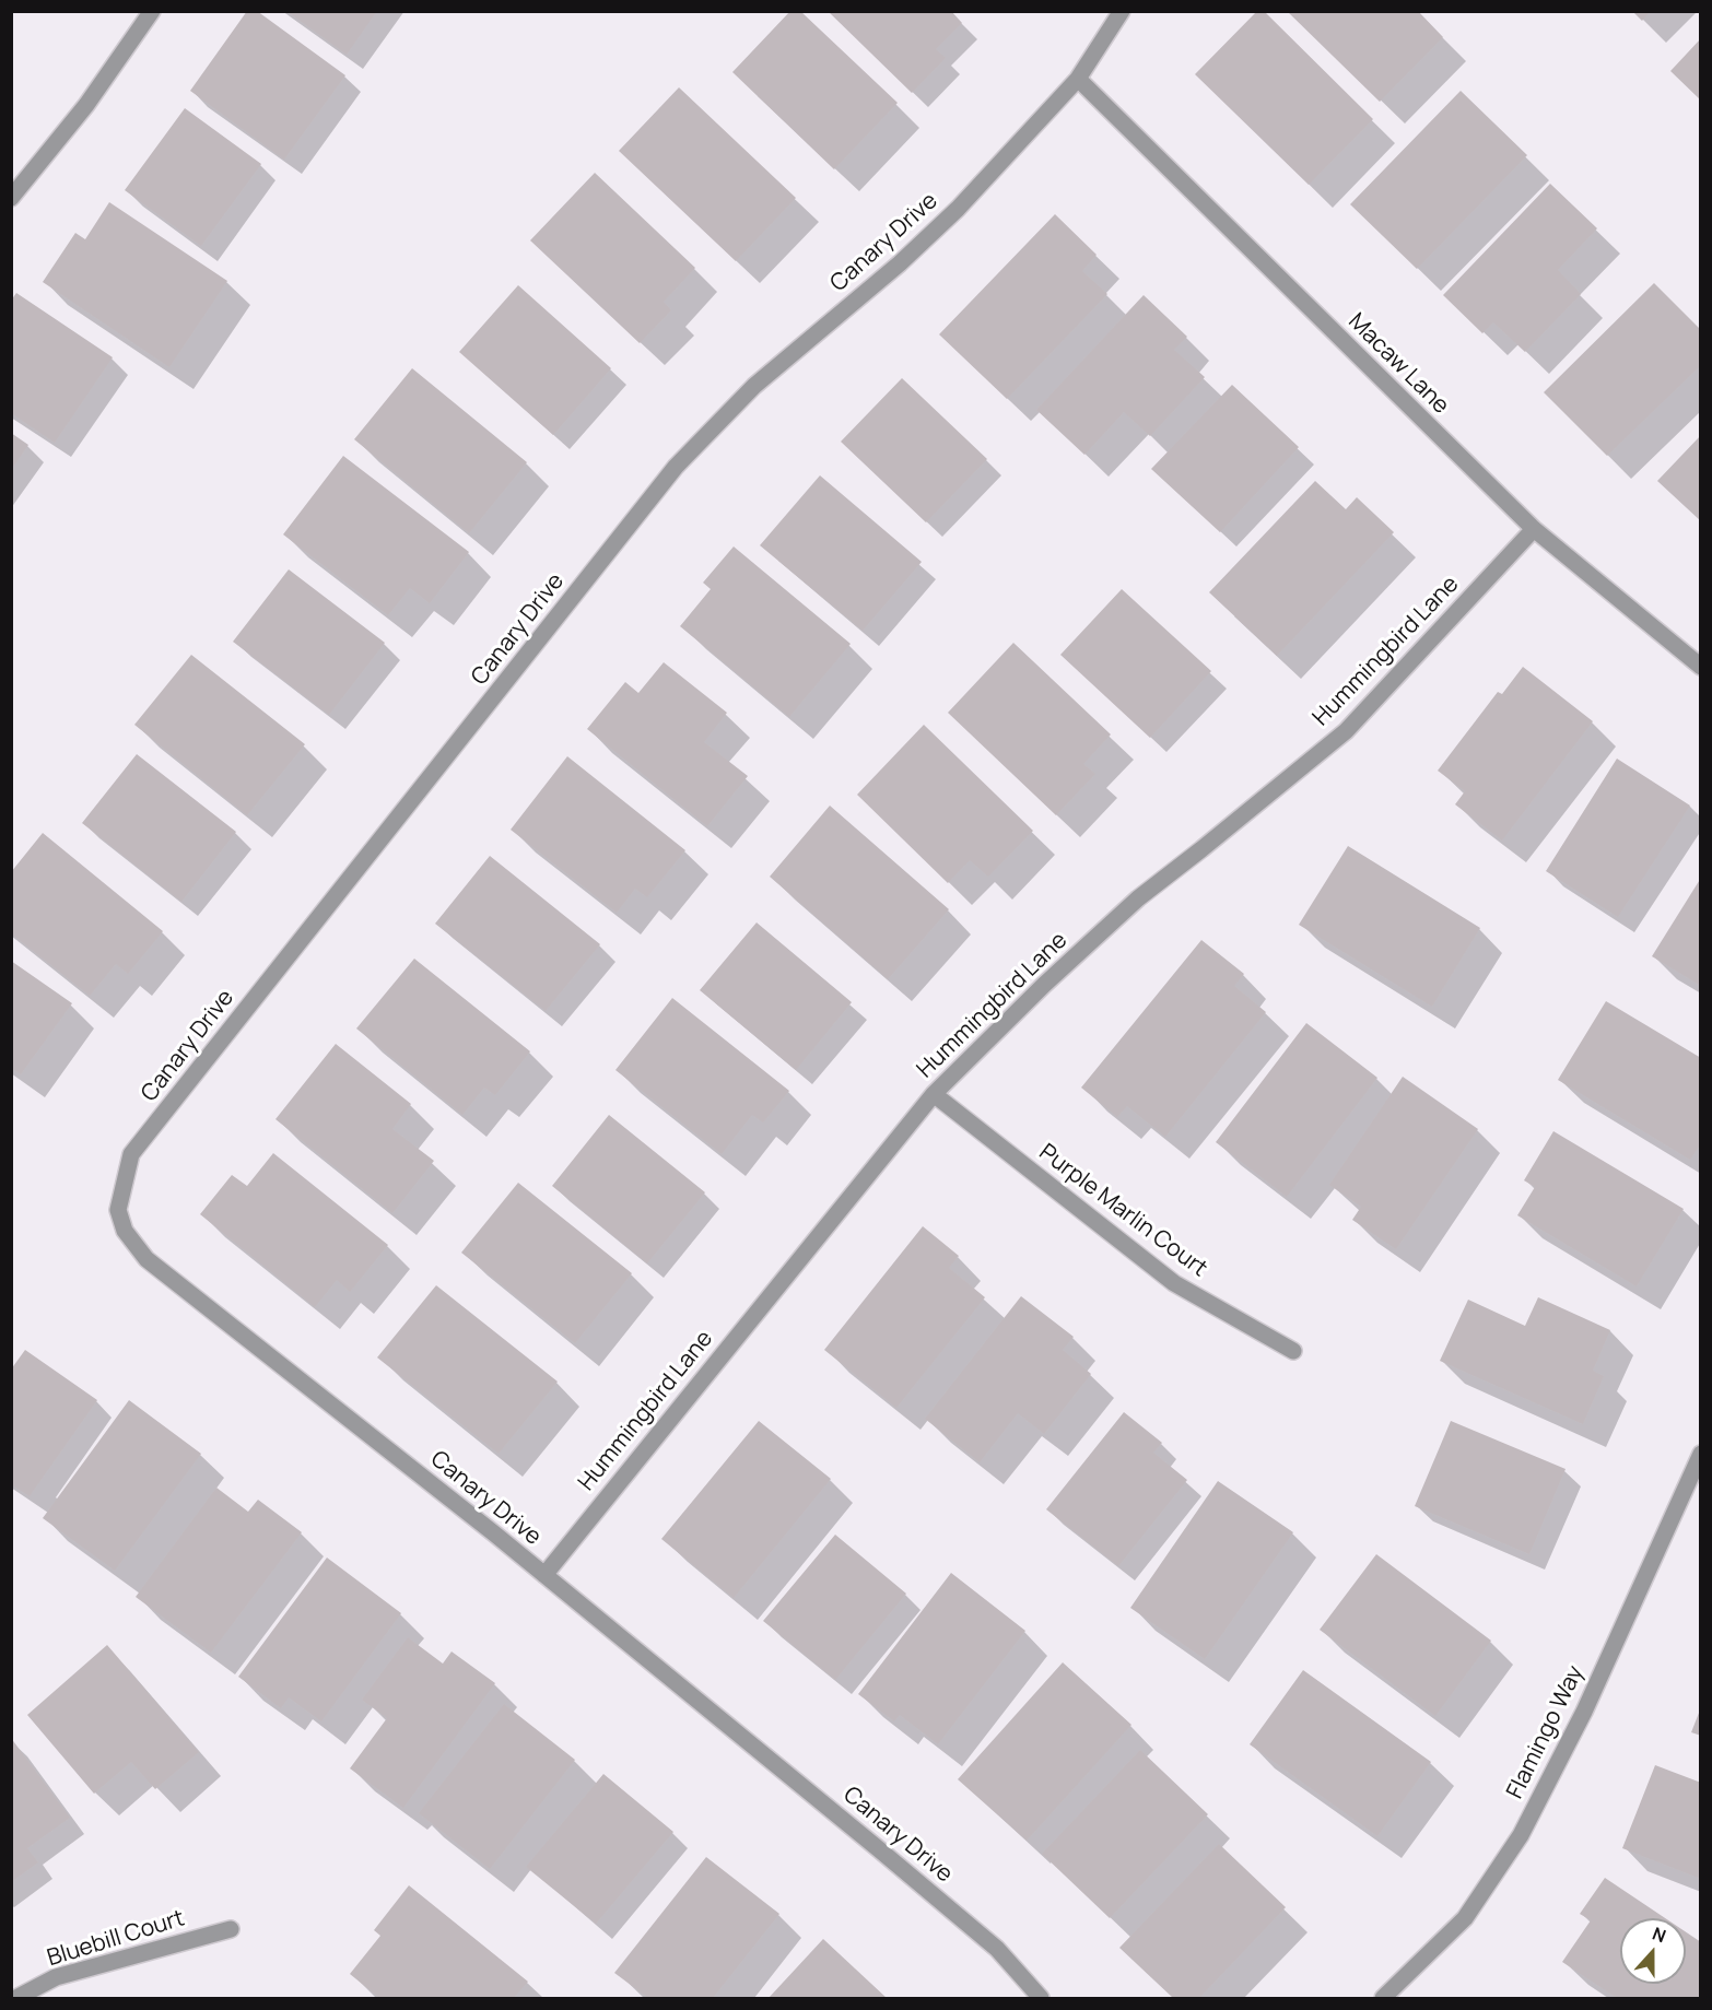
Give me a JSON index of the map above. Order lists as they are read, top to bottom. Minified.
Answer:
{"streets":{"street":["Canary Drive","Macaw Lane","Hummingbird Lane","Purple Marlin Court","Flamingo Way","Bluebill Court"]},"crossings":[["Canary Drive","Macaw Lane"],["Canary Drive","Hummingbird Lane"],["Macaw Lane","Hummingbird Lane"],["Hummingbird Lane","Purple Marlin Court"]],"north":"top"}
